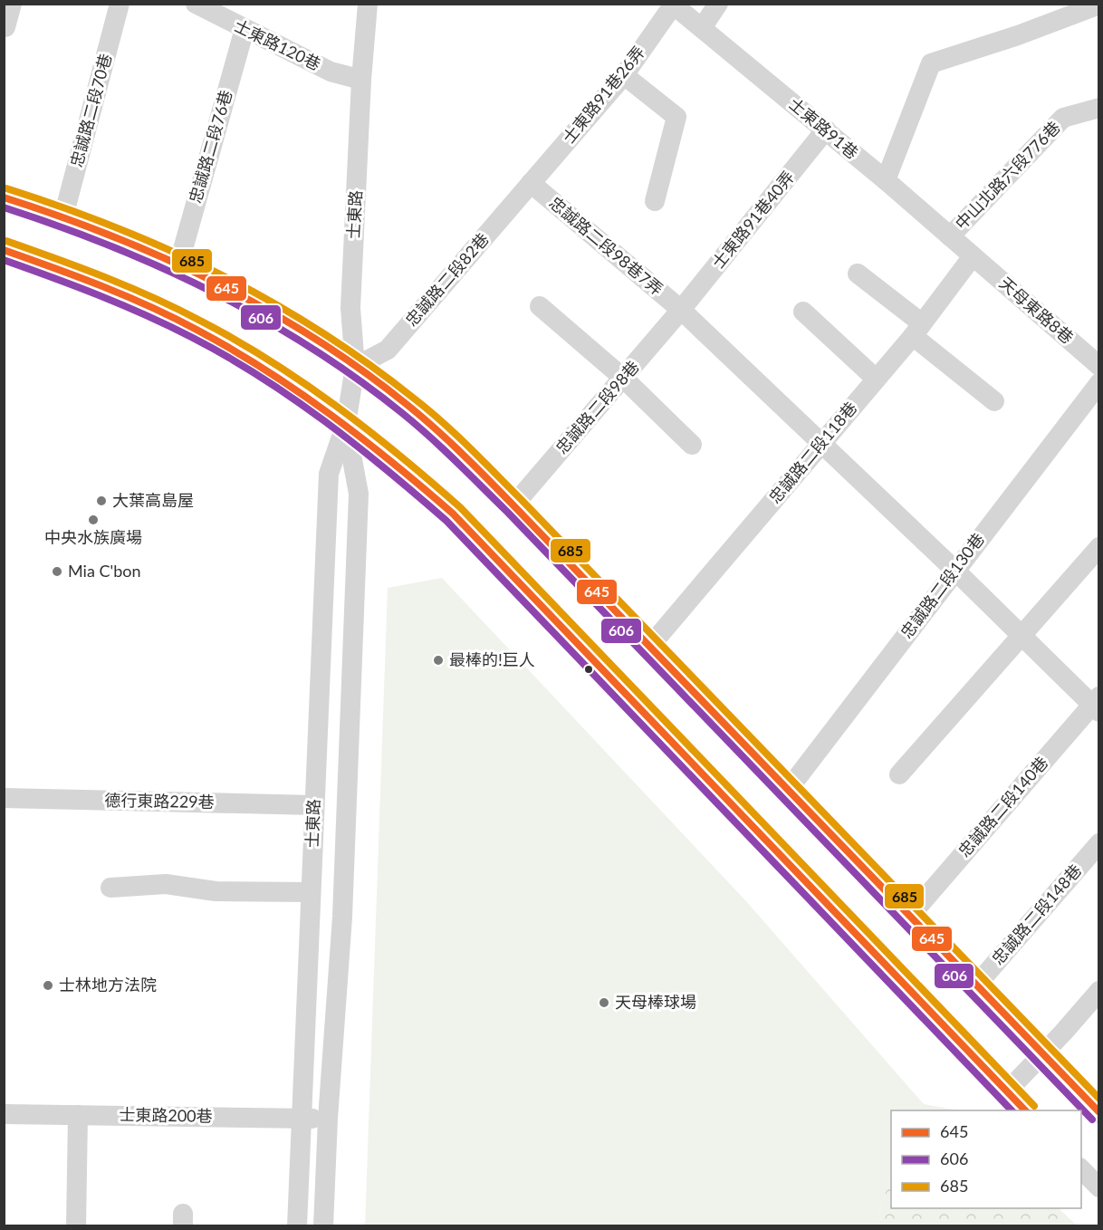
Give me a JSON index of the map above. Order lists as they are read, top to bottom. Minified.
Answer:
{"streets":{"street":["士東路120巷","士東路91巷26弄","忠誠路二段70巷","士東路91巷","忠誠路二段76巷","中山北路六段776巷","士東路","士東路91巷40弄","忠誠路二段98巷7弄","忠誠路二段82巷","天母東路8巷","忠誠路二段98巷","忠誠路二段118巷","忠誠路二段130巷","德行東路229巷","忠誠路二段140巷","忠誠路二段148巷","士東路200巷"]},"crossings":[["士東路120巷","忠誠路二段76巷"],["士東路120巷","士東路"],["士東路91巷26弄","士東路91巷"],["士東路91巷26弄","忠誠路二段98巷7弄"],["士東路91巷26弄","忠誠路二段82巷"],["士東路91巷","中山北路六段776巷"],["士東路91巷","士東路91巷40弄"],["士東路91巷","天母東路8巷"],["士東路91巷","忠誠路二段118巷"],["士東路","忠誠路二段82巷"],["士東路","德行東路229巷"],["士東路","士東路200巷"],["士東路91巷40弄","忠誠路二段98巷7弄"],["士東路91巷40弄","忠誠路二段98巷"],["忠誠路二段98巷7弄","忠誠路二段82巷"],["忠誠路二段98巷7弄","忠誠路二段98巷"],["忠誠路二段98巷7弄","忠誠路二段118巷"],["忠誠路二段98巷7弄","忠誠路二段130巷"],["忠誠路二段98巷7弄","忠誠路二段140巷"],["天母東路8巷","忠誠路二段118巷"]],"places":["大葉高島屋","中央水族廣場","Mia C'bon","最棒的!巨人","士林地方法院","天母棒球場"],"lines":["transit line 685","transit line 645","transit line 606"],"legend":["645","606","685"]}
